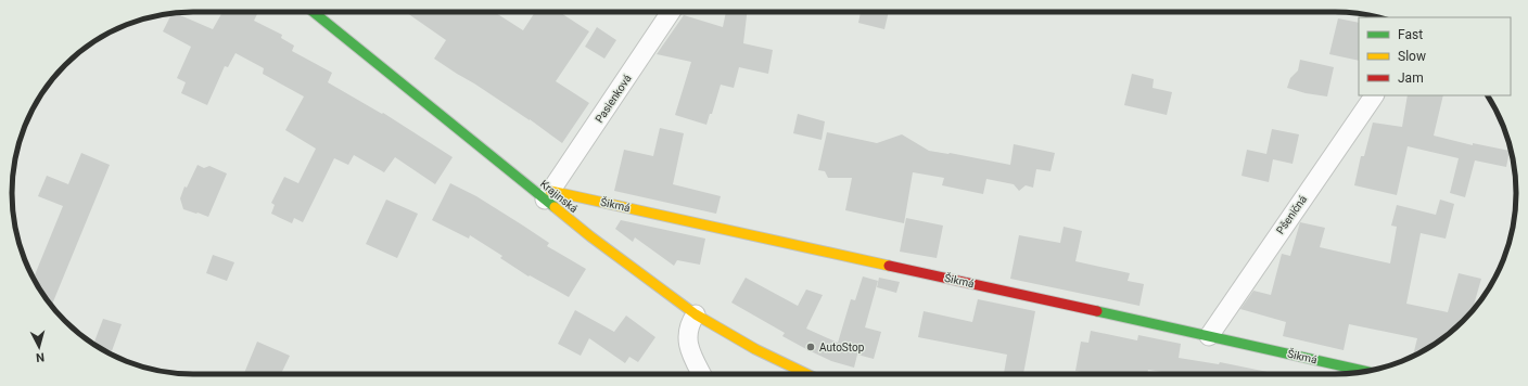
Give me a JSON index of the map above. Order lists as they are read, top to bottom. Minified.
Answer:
{"streets":{"street":["Pasienková","Krajinská","Šikmá","Pšeničná"]},"crossings":[["Pasienková","Krajinská"],["Pasienková","Šikmá"],["Krajinská","Šikmá"],["Šikmá","Pšeničná"]],"places":["AutoStop"],"legend":["Fast","Slow","Jam"],"north":"bottom"}
